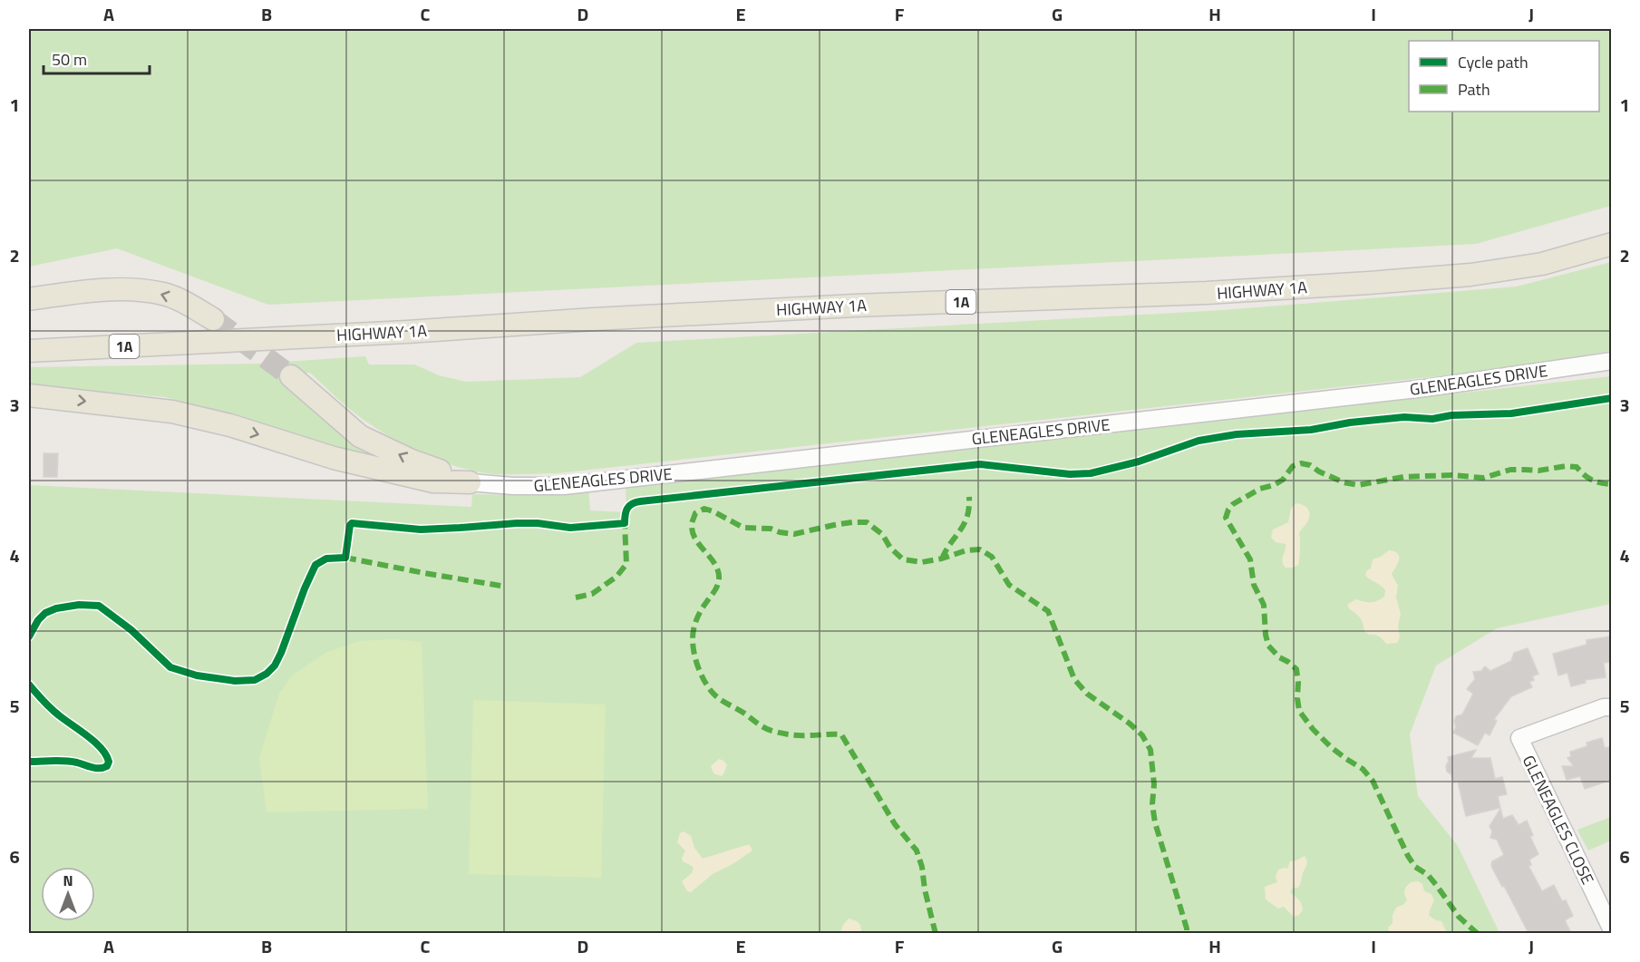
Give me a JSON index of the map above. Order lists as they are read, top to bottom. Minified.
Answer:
{"streets":{"main road":["HIGHWAY 1A","1A"],"street":["GLENEAGLES DRIVE","GLENEAGLES CLOSE"]},"legend":["Cycle path","Path"],"scale_bar":"50 m","north":"top","grid":{"columns":["A","B","C","D","E","F","G","H","I","J"],"rows":["1","2","3","4","5","6"]}}
